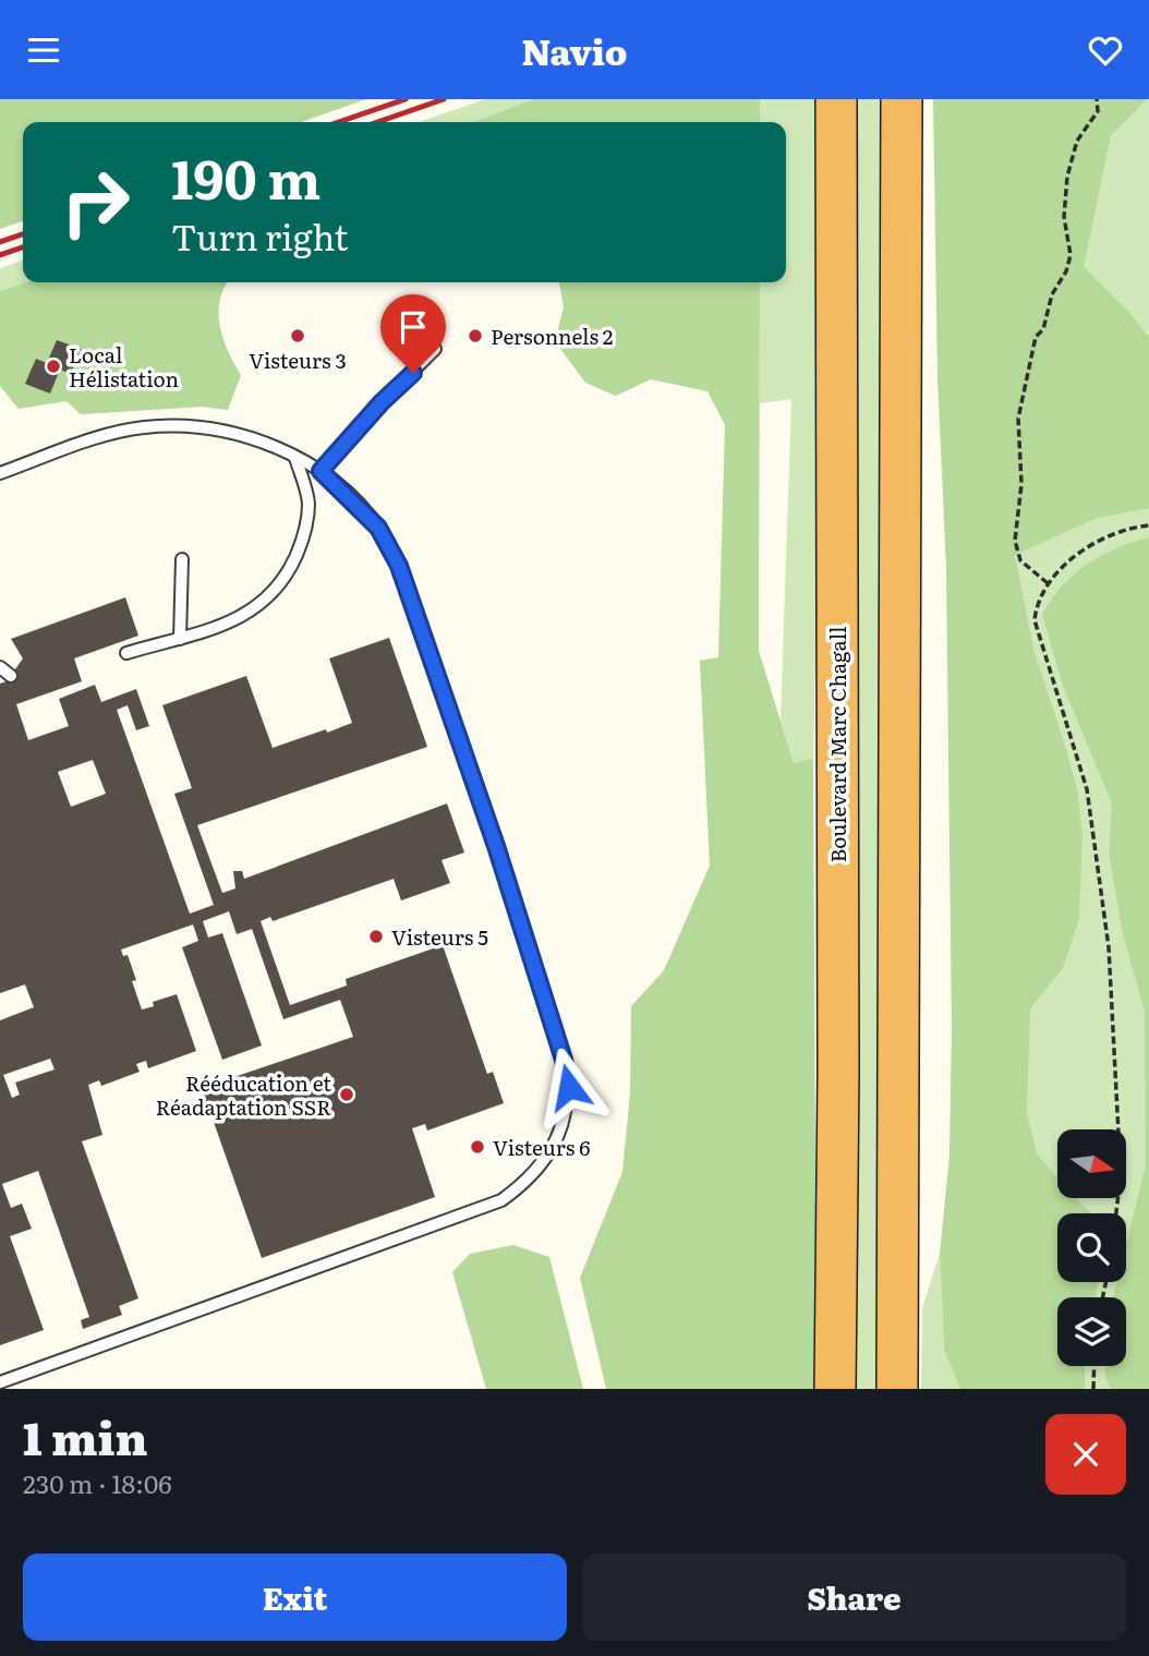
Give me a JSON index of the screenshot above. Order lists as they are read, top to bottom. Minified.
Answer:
{"streets":{"highway":["Boulevard Marc Chagall"]},"places":["Visteurs 3","Personnels 2","Local Hélistation","Visteurs 5","Rééducation et Réadaptation SSR","Visteurs 6"],"north":"right","page":{"header":"Navio","turn":["190 m","Turn right"],"heading":["1 min","230 m · 18:06"],"buttons":["Exit","Share"]}}
